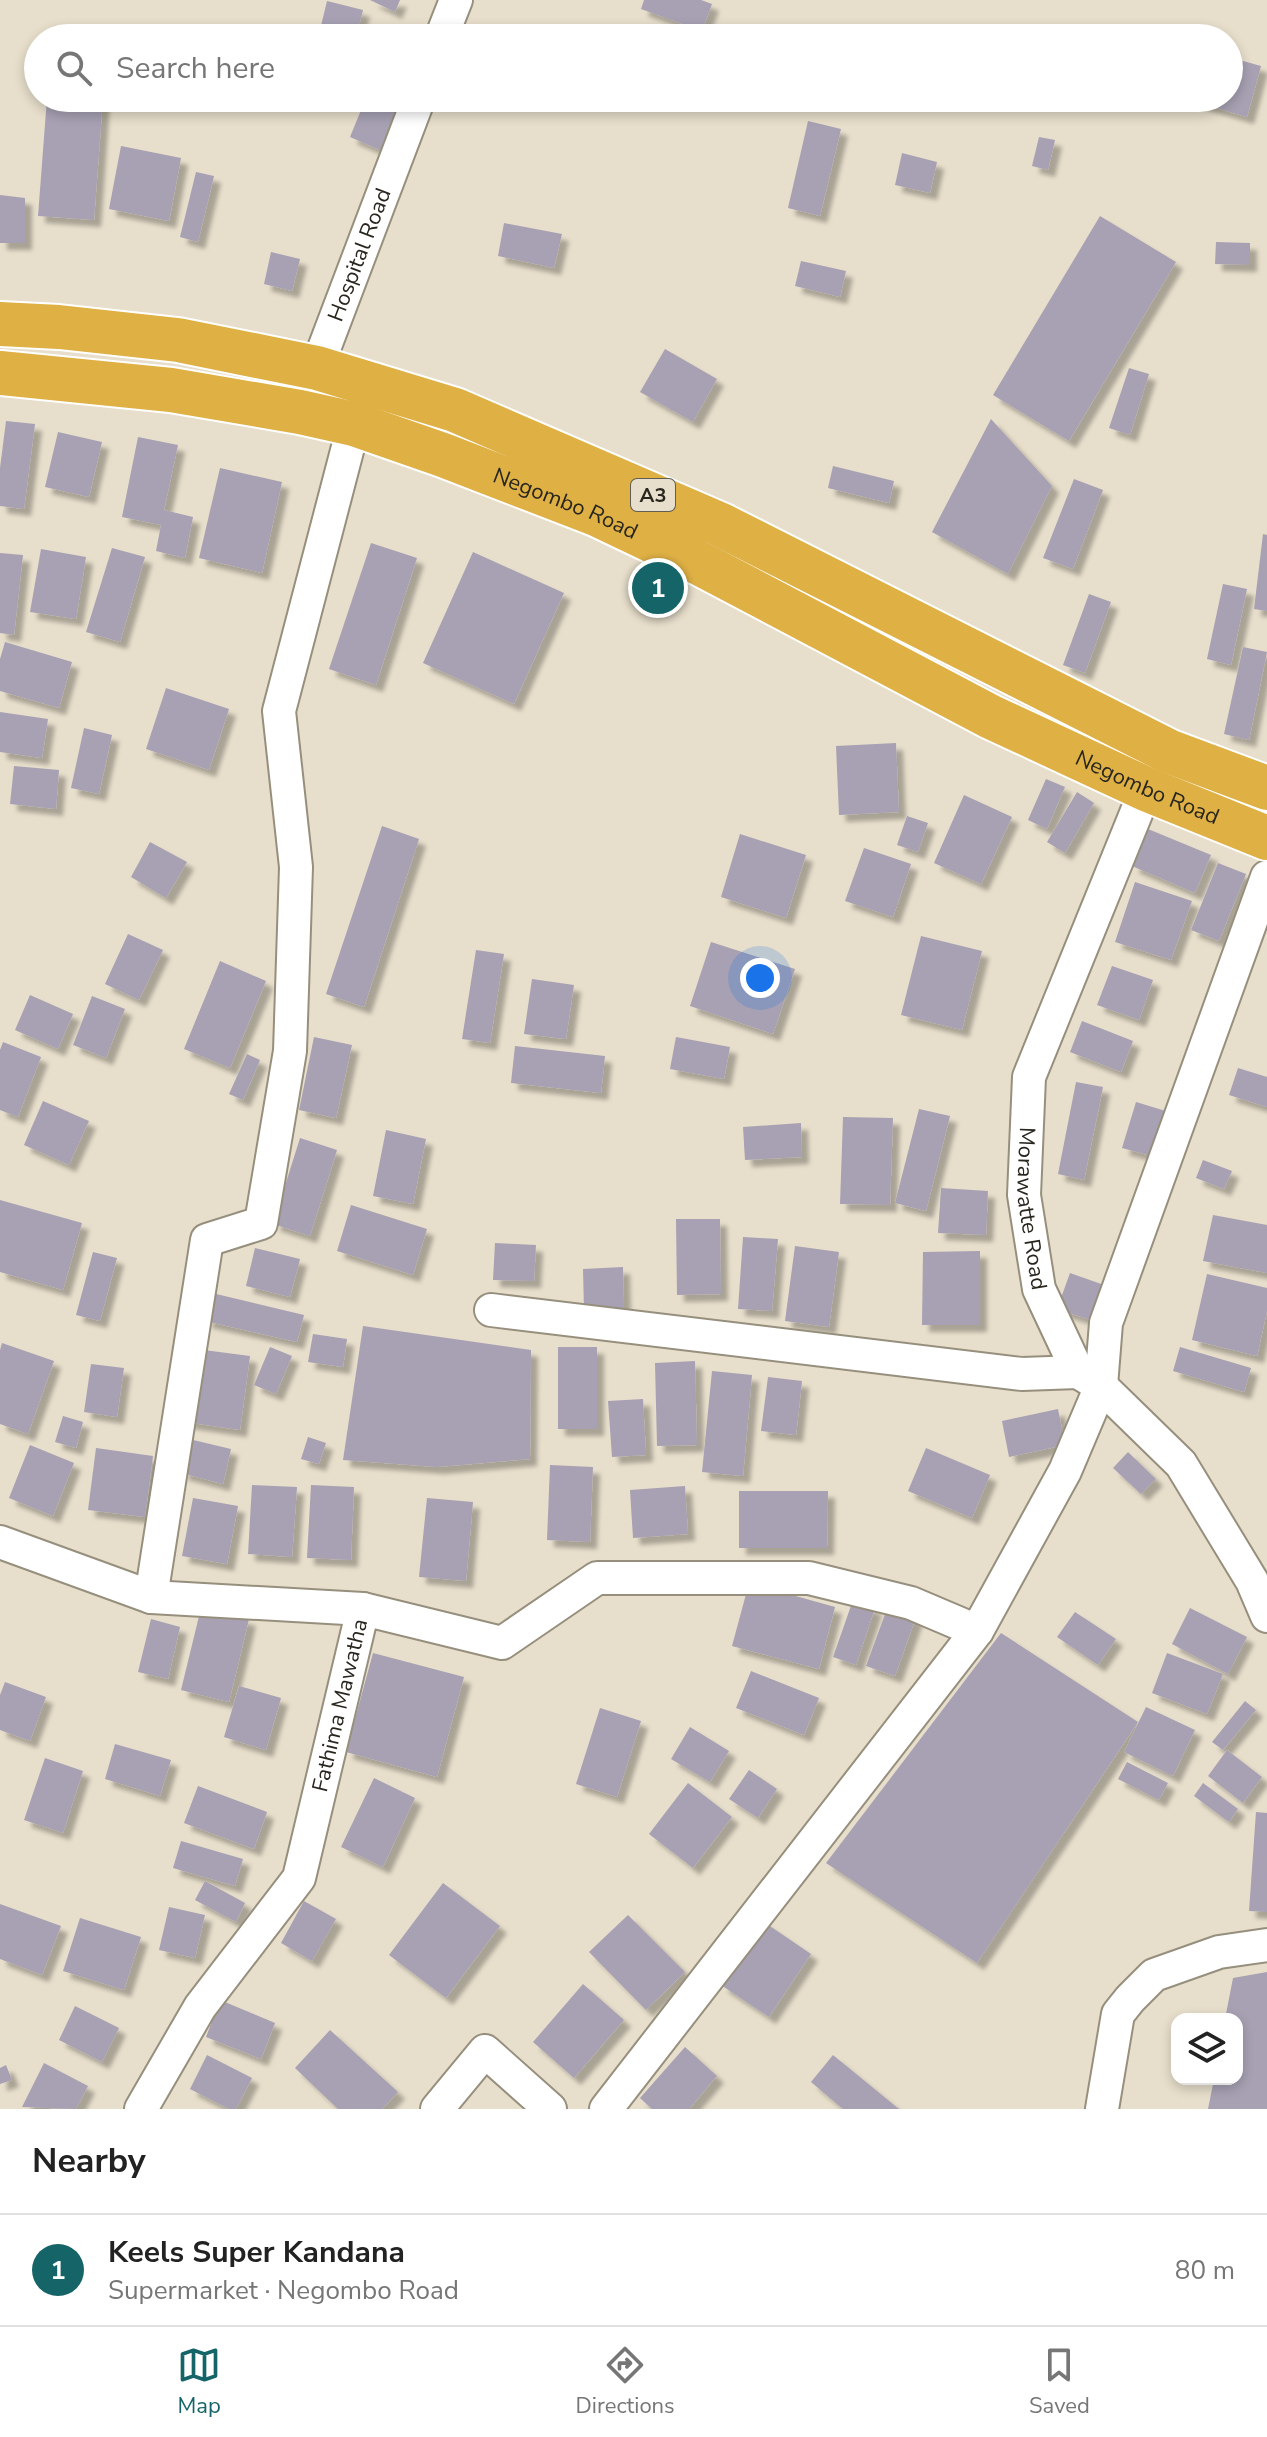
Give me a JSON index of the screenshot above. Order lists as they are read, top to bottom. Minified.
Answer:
{"streets":{"highway":["A3","Negombo Road"],"street":["Hospital Road","Morawatte Road","Fathima Mawatha"]},"crossings":[["Hospital Road","Negombo Road"],["Negombo Road","Morawatte Road"]],"page":{"search":"Search here","pins":"1","heading":"Nearby","list":[{"mark":"1","name":"Keels Super Kandana","note":"Supermarket · Negombo Road","value":"80 m"}],"nav":["Map","Directions","Saved"]}}
